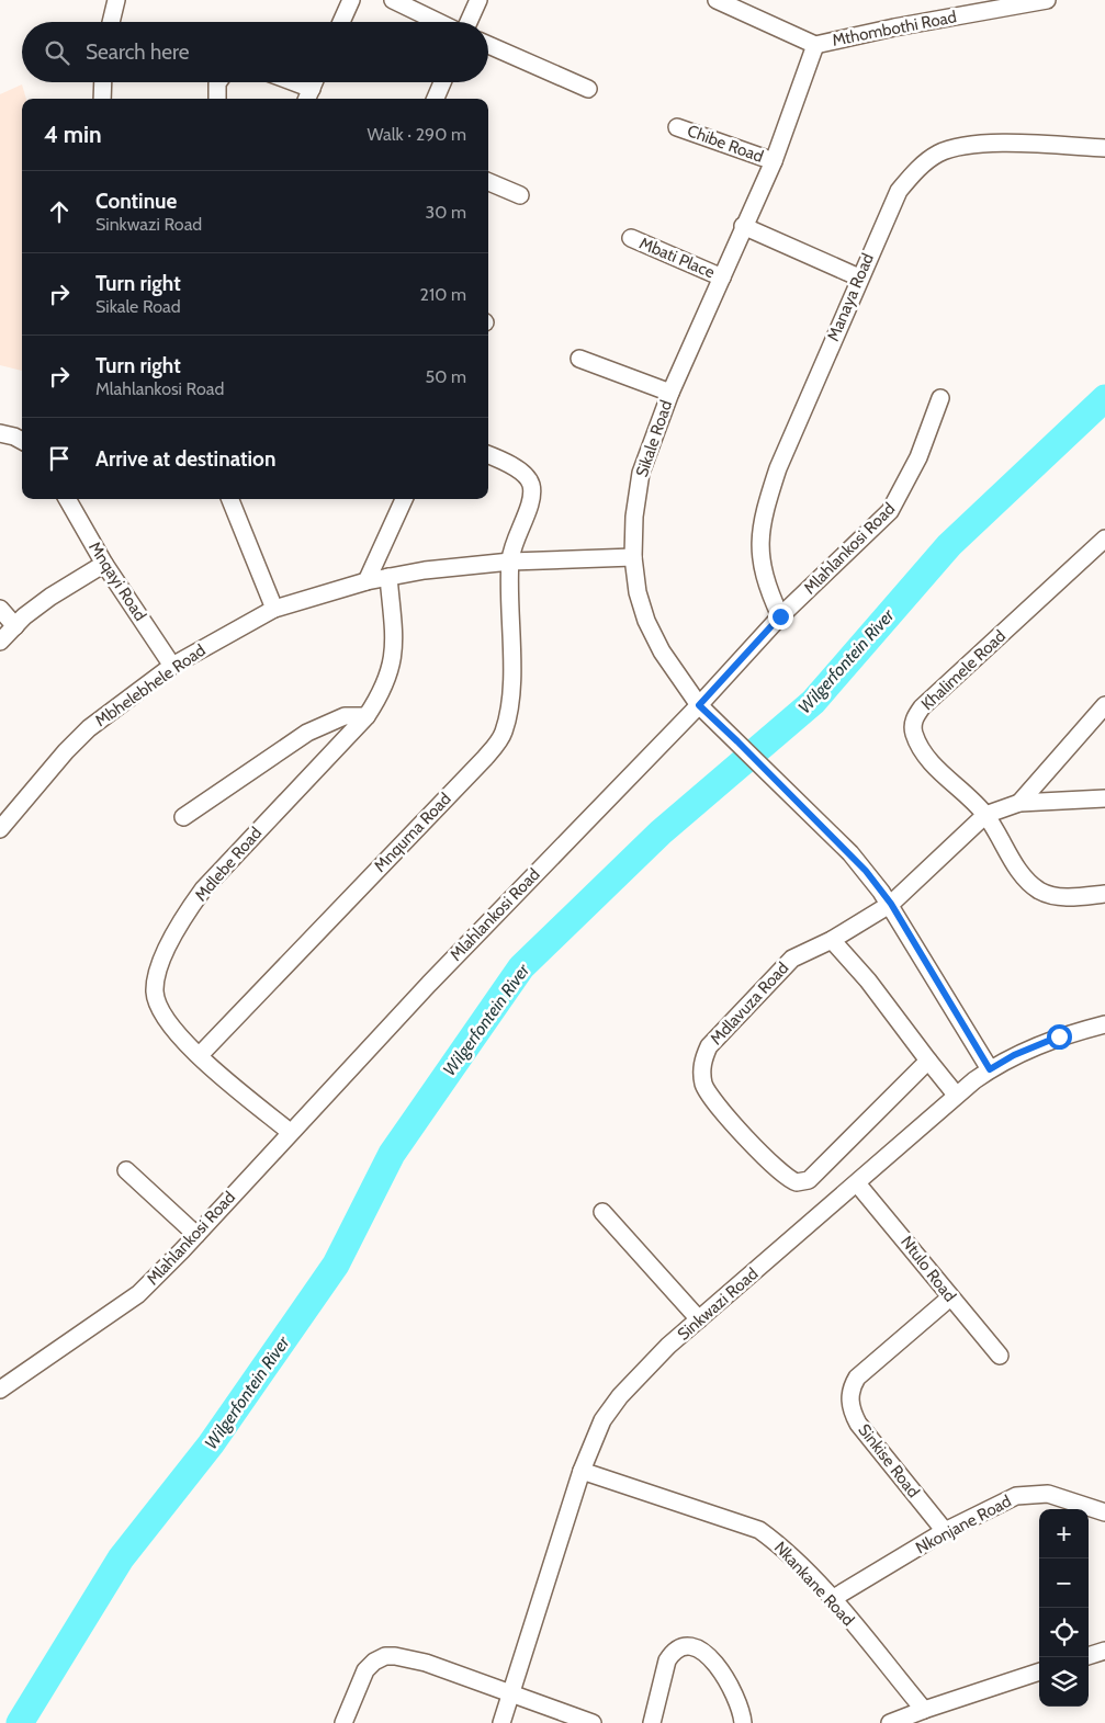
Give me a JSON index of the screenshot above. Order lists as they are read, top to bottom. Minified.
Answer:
{"streets":{"street":["Mthombothi Road","Chibe Road","Mbati Place","Manaya Road","Sikale Road","Mlahlankosi Road","Mnqayi Road","Khalimele Road","Mbhelebhele Road","Mnquma Road","Mdlebe Road","Mdlavuza Road","Ntulo Road","Sinkwazi Road","Sinkise Road","Nkonjane Road","Nkankane Road"]},"crossings":[["Mthombothi Road","Sikale Road"],["Chibe Road","Sikale Road"],["Mbati Place","Sikale Road"],["Manaya Road","Mlahlankosi Road"],["Sikale Road","Mlahlankosi Road"],["Sikale Road","Mbhelebhele Road"],["Sikale Road","Mdlavuza Road"],["Sikale Road","Sinkwazi Road"],["Mlahlankosi Road","Mdlebe Road"],["Mnqayi Road","Mbhelebhele Road"],["Khalimele Road","Mdlavuza Road"],["Mbhelebhele Road","Mnquma Road"],["Mbhelebhele Road","Mdlebe Road"],["Mnquma Road","Mdlebe Road"],["Ntulo Road","Sinkwazi Road"],["Ntulo Road","Sinkise Road"],["Sinkwazi Road","Nkankane Road"],["Sinkise Road","Nkonjane Road"],["Nkonjane Road","Nkankane Road"]],"water":["Wilgerfontein River"],"page":{"search":"Search here","heading":["4 min","Walk · 290 m"],"list":[["Continue","Sinkwazi Road","30 m"],["Turn right","Sikale Road","210 m"],["Turn right","Mlahlankosi Road","50 m"],"Arrive at destination"],"map_buttons":["+","−"]}}
